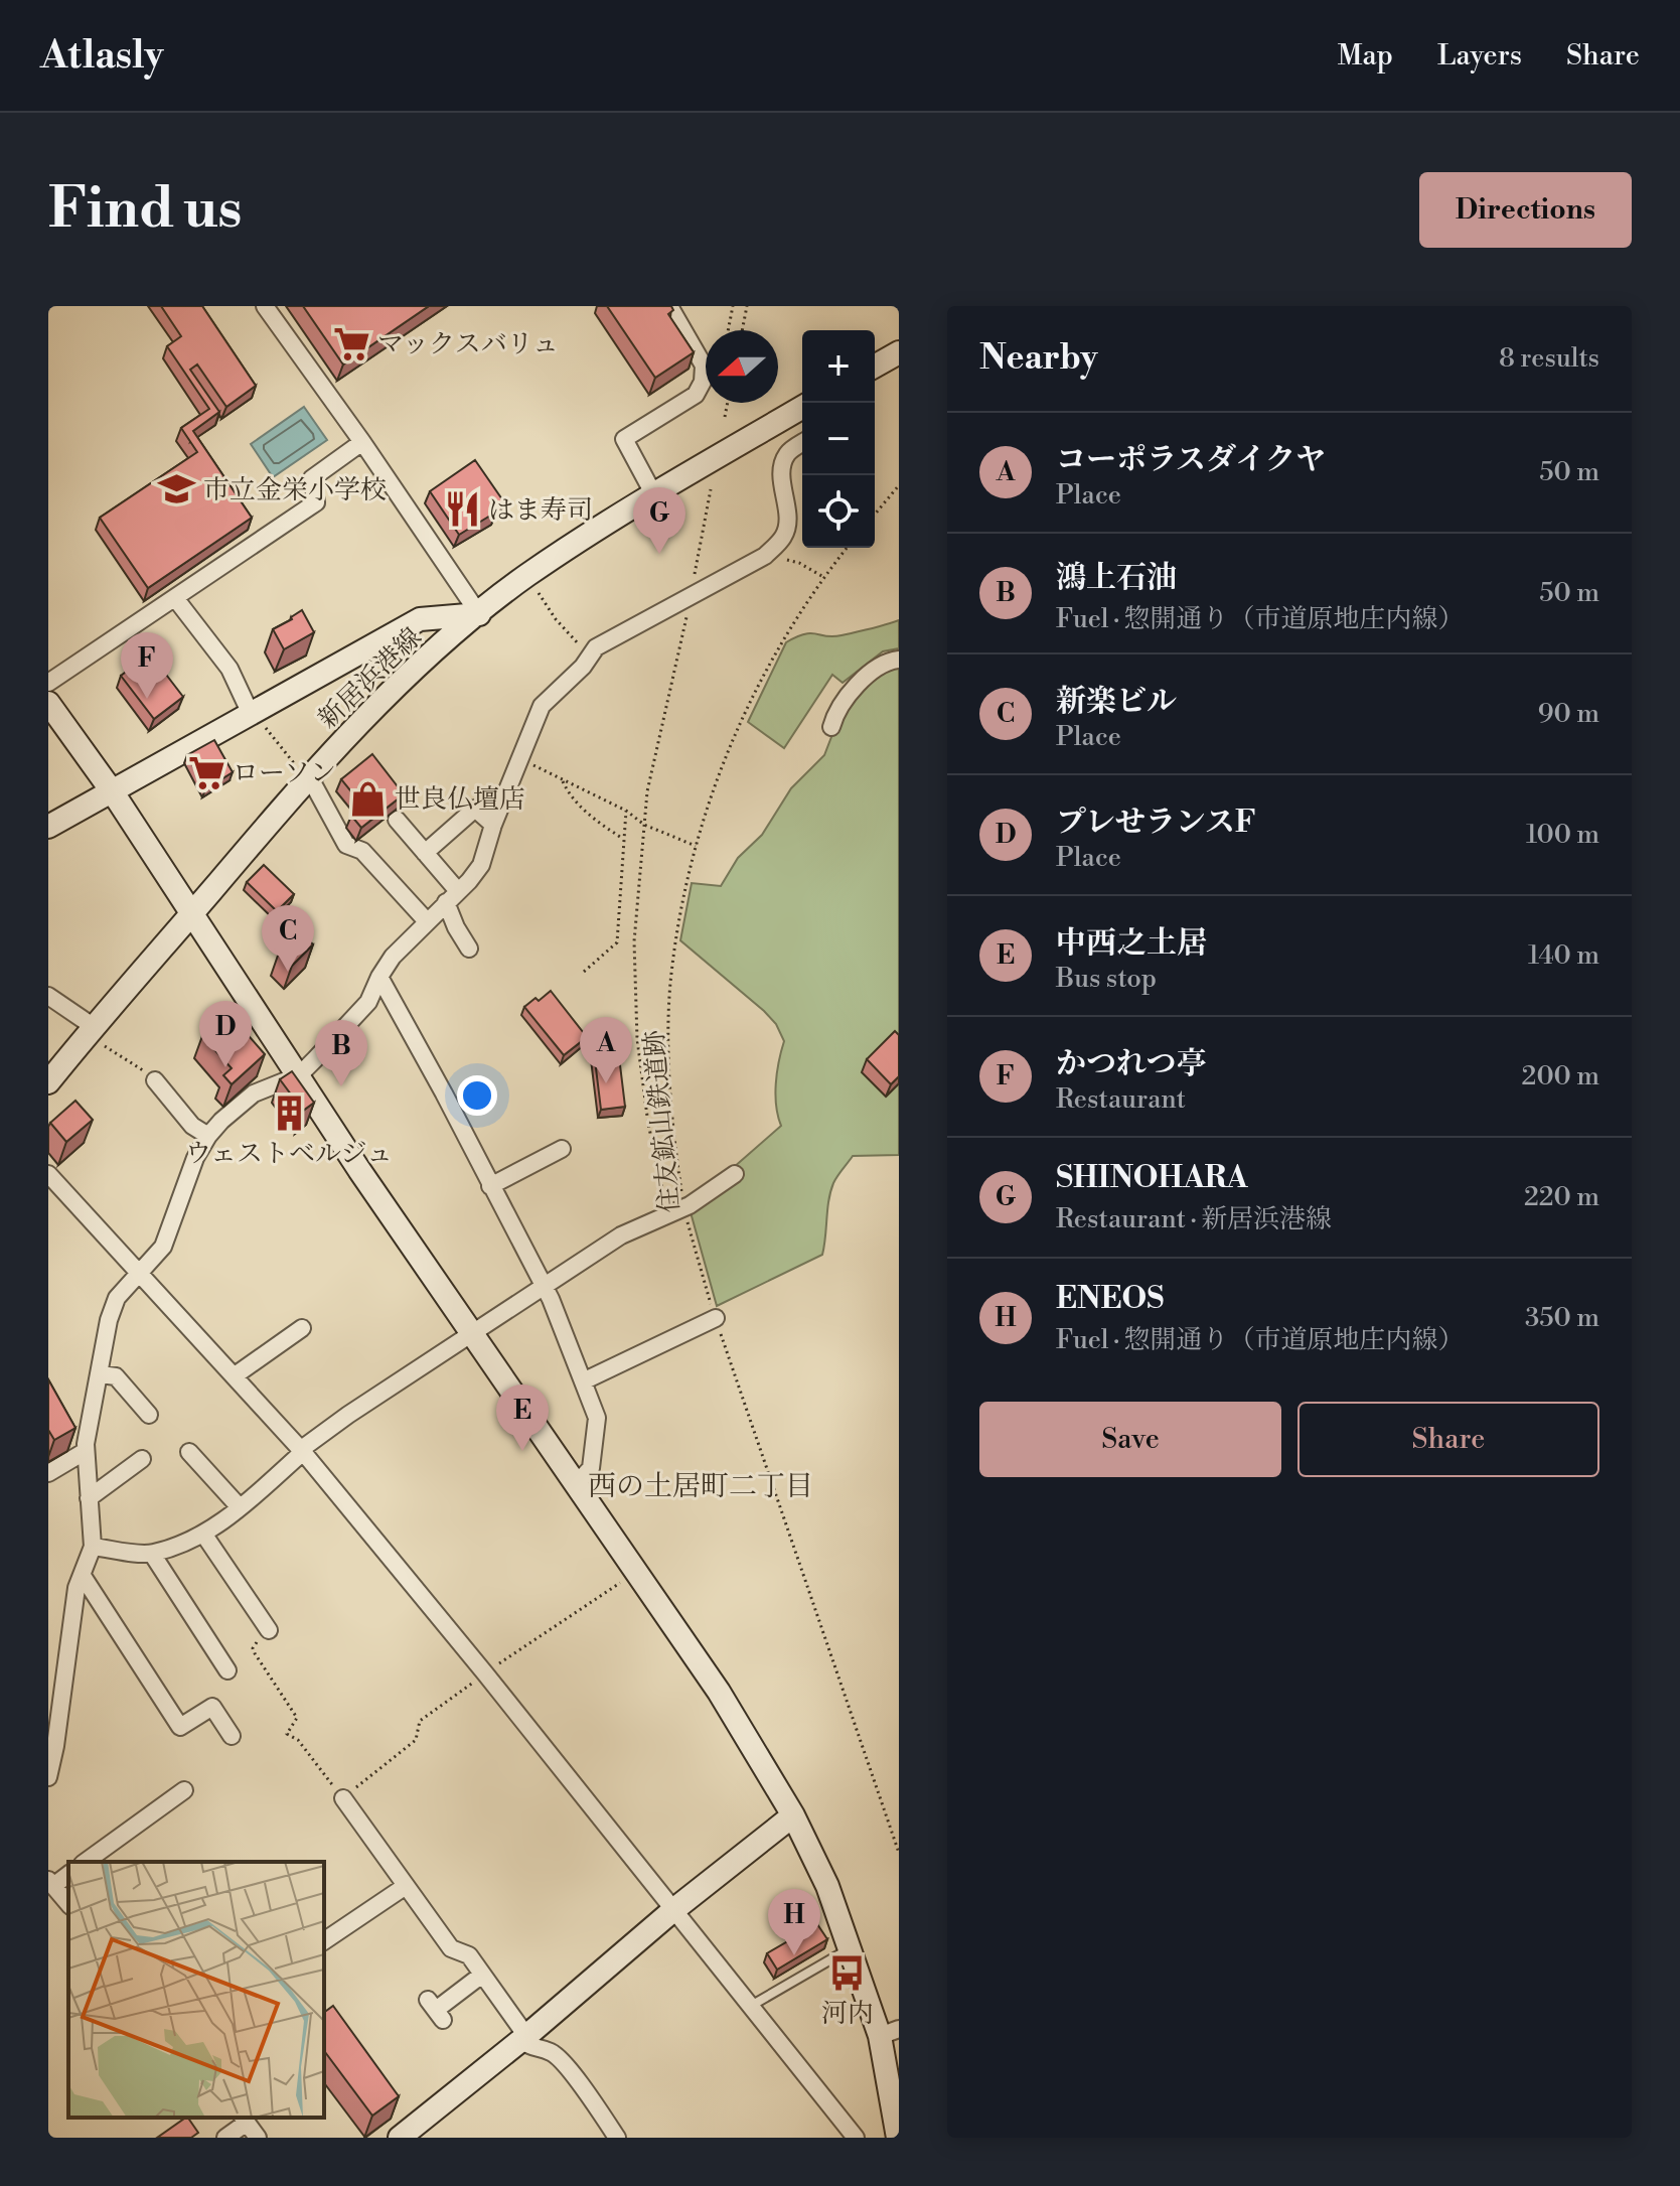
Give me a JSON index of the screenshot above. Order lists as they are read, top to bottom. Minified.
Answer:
{"streets":{"street":["新居浜港線"],"path":["住友鉱山鉄道跡"]},"districts":["西の土居町二丁目"],"places":{"supermarket":["マックスバリュ","ローソン"],"school or university":["市立金栄小学校"],"restaurant":["はま寿司"],"shop":["世良仏壇店"],"building":["ウェストベルジュ"],"bus stop":["河内"]},"north":"left","page":{"header":"Atlasly","nav":["Map","Layers","Share"],"buttons":["Directions",["Save","Share"]],"title":"Find us","heading":["Nearby","8 results"],"map_buttons":["+","−"],"list":[{"mark":"A","name":"コーポラスダイクヤ","note":"Place","value":"50 m"},{"mark":"B","name":"鴻上石油","note":"Fuel · 惣開通り（市道原地庄内線）","value":"50 m"},{"mark":"C","name":"新楽ビル","note":"Place","value":"90 m"},{"mark":"D","name":"プレせランスF","note":"Place","value":"100 m"},{"mark":"E","name":"中西之土居","note":"Bus stop","value":"140 m"},{"mark":"F","name":"かつれつ亭","note":"Restaurant","value":"200 m"},{"mark":"G","name":"SHINOHARA","note":"Restaurant · 新居浜港線","value":"220 m"},{"mark":"H","name":"ENEOS","note":"Fuel · 惣開通り（市道原地庄内線）","value":"350 m"}],"pins":["G","F","C","D","A","B","E","H"]}}
